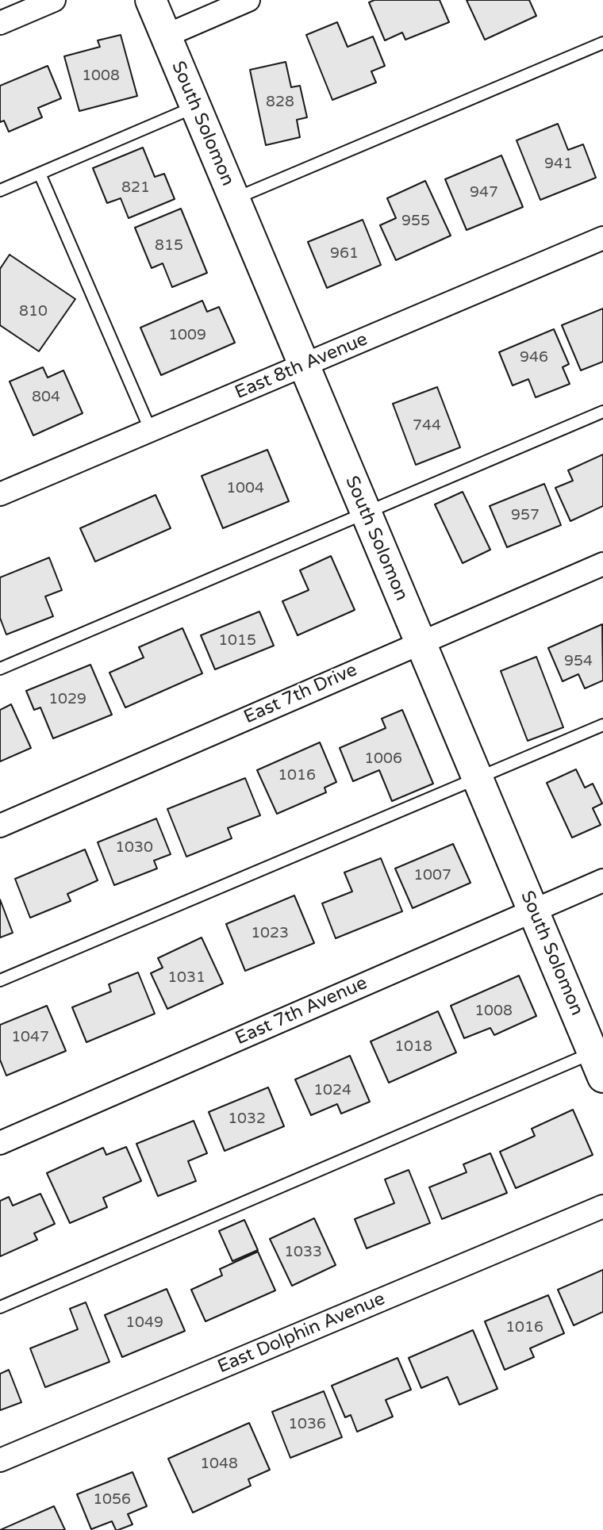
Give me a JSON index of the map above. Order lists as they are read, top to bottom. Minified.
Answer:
{"streets":{"street":["South Solomon","East 8th Avenue","East 7th Drive","East 7th Avenue","East Dolphin Avenue"]},"crossings":[["South Solomon","East 8th Avenue"],["South Solomon","East 7th Drive"],["South Solomon","East 7th Avenue"]],"house_numbers":["1008","828","941","821","947","955","815","961","810","1009","946","804","744","1004","957","1015","954","1029","1006","1016","1030","1007","1023","1031","1008","1047","1018","1024","1032","1033","1049","1016","1036","1048","1056"]}
